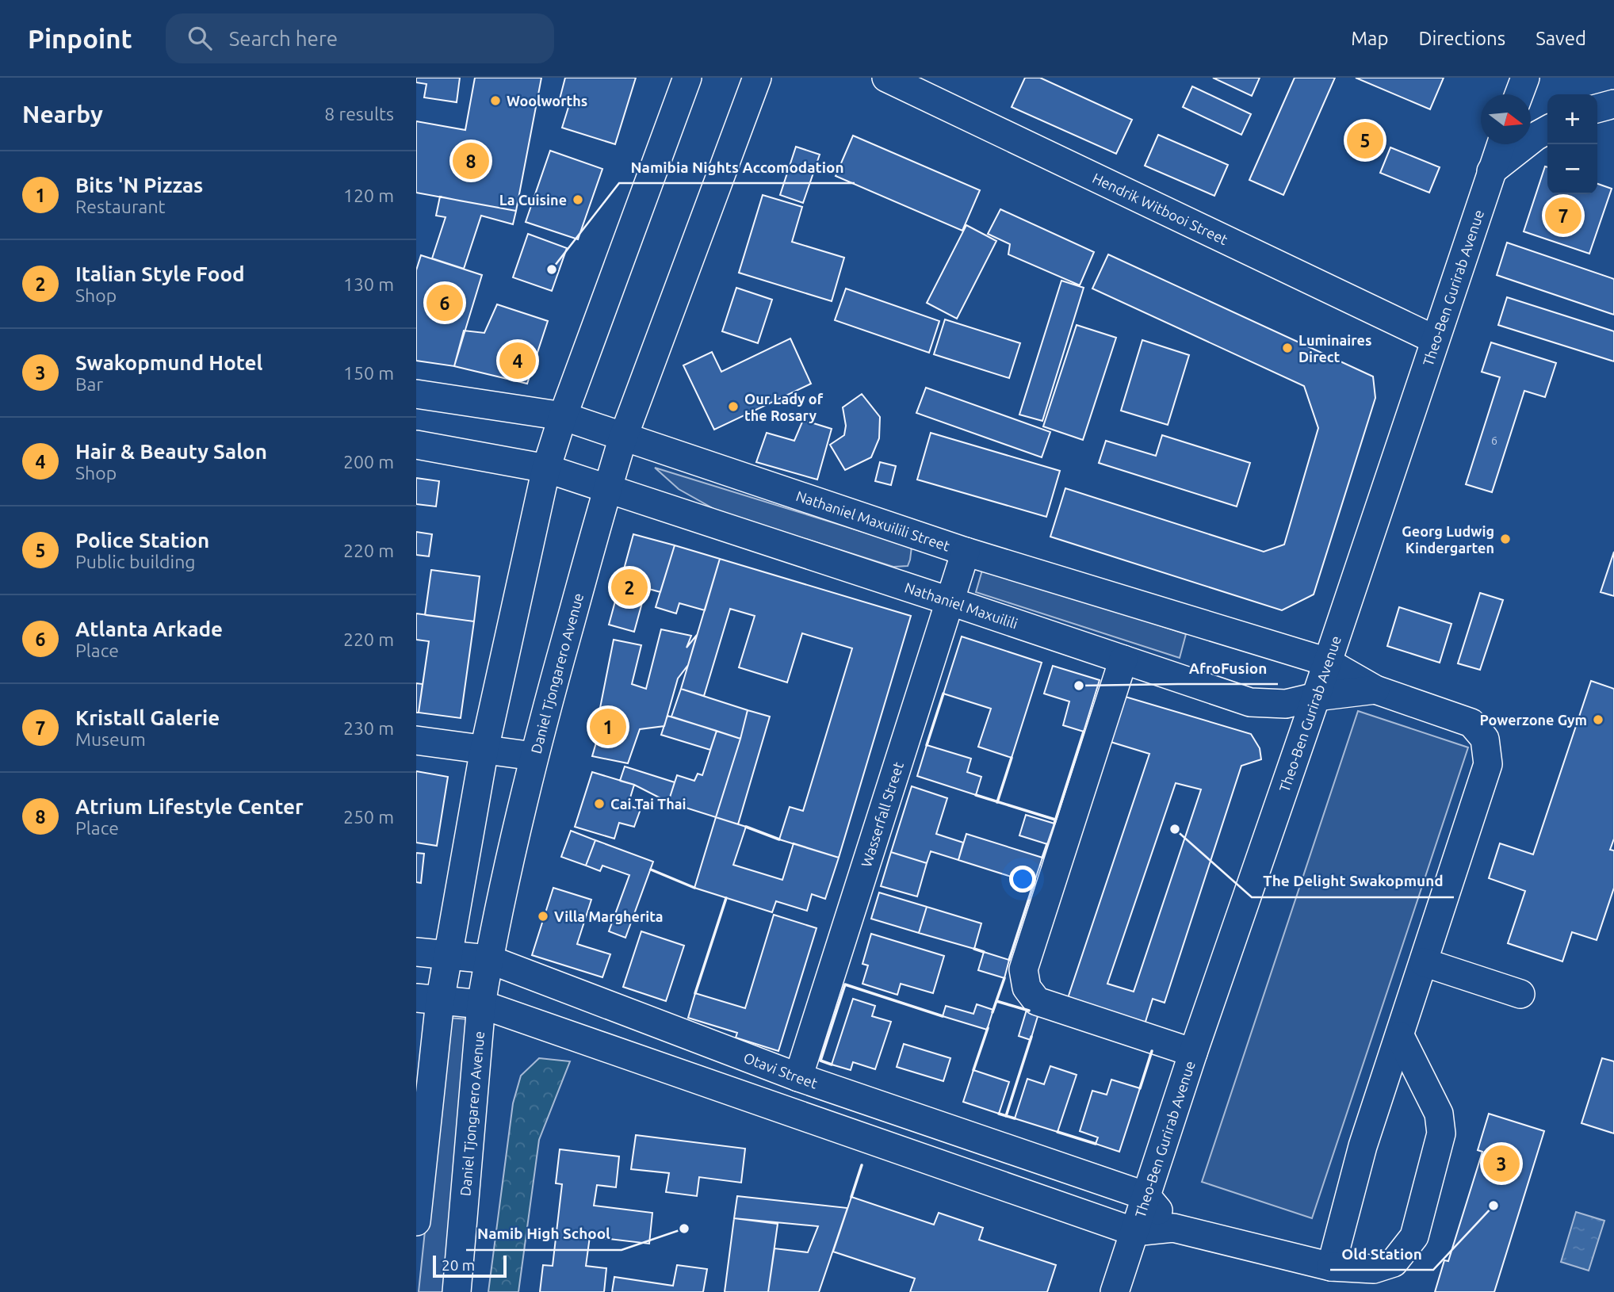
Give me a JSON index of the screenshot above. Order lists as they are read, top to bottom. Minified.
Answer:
{"streets":{"street":["Hendrik Witbooi Street","Theo-Ben Gurirab Avenue","Nathaniel Maxuilili Street","Nathaniel Maxuilili","Daniel Tjongarero Avenue","Wasserfall Street","Otavi Street"]},"crossings":[["Hendrik Witbooi Street","Theo-Ben Gurirab Avenue"],["Theo-Ben Gurirab Avenue","Nathaniel Maxuilili Street"],["Theo-Ben Gurirab Avenue","Nathaniel Maxuilili"],["Theo-Ben Gurirab Avenue","Otavi Street"],["Nathaniel Maxuilili Street","Nathaniel Maxuilili"],["Nathaniel Maxuilili Street","Daniel Tjongarero Avenue"],["Nathaniel Maxuilili Street","Wasserfall Street"],["Nathaniel Maxuilili","Daniel Tjongarero Avenue"],["Nathaniel Maxuilili","Wasserfall Street"],["Daniel Tjongarero Avenue","Otavi Street"],["Wasserfall Street","Otavi Street"]],"places":["Woolworths","La Cuisine","Namibia Nights Accomodation","Luminaires Direct","Our Lady of the Rosary","Georg Ludwig Kindergarten","AfroFusion","Powerzone Gym","Cai Tai Thai","The Delight Swakopmund","Villa Margherita","Old Station","Namib High School"],"house_numbers":["6"],"scale_bar":"20 m","north":"right","page":{"header":"Pinpoint","search":"Search here","nav":["Map","Directions","Saved"],"heading":["Nearby","8 results"],"map_buttons":["+","−"],"pins":["5","8","7","6","4","2","1","3"],"list":[{"mark":"1","name":"Bits 'N Pizzas","note":"Restaurant","value":"120 m"},{"mark":"2","name":"Italian Style Food","note":"Shop","value":"130 m"},{"mark":"3","name":"Swakopmund Hotel","note":"Bar","value":"150 m"},{"mark":"4","name":"Hair & Beauty Salon","note":"Shop","value":"200 m"},{"mark":"5","name":"Police Station","note":"Public building","value":"220 m"},{"mark":"6","name":"Atlanta Arkade","note":"Place","value":"220 m"},{"mark":"7","name":"Kristall Galerie","note":"Museum","value":"230 m"},{"mark":"8","name":"Atrium Lifestyle Center","note":"Place","value":"250 m"}],"scale":"20 m"}}
